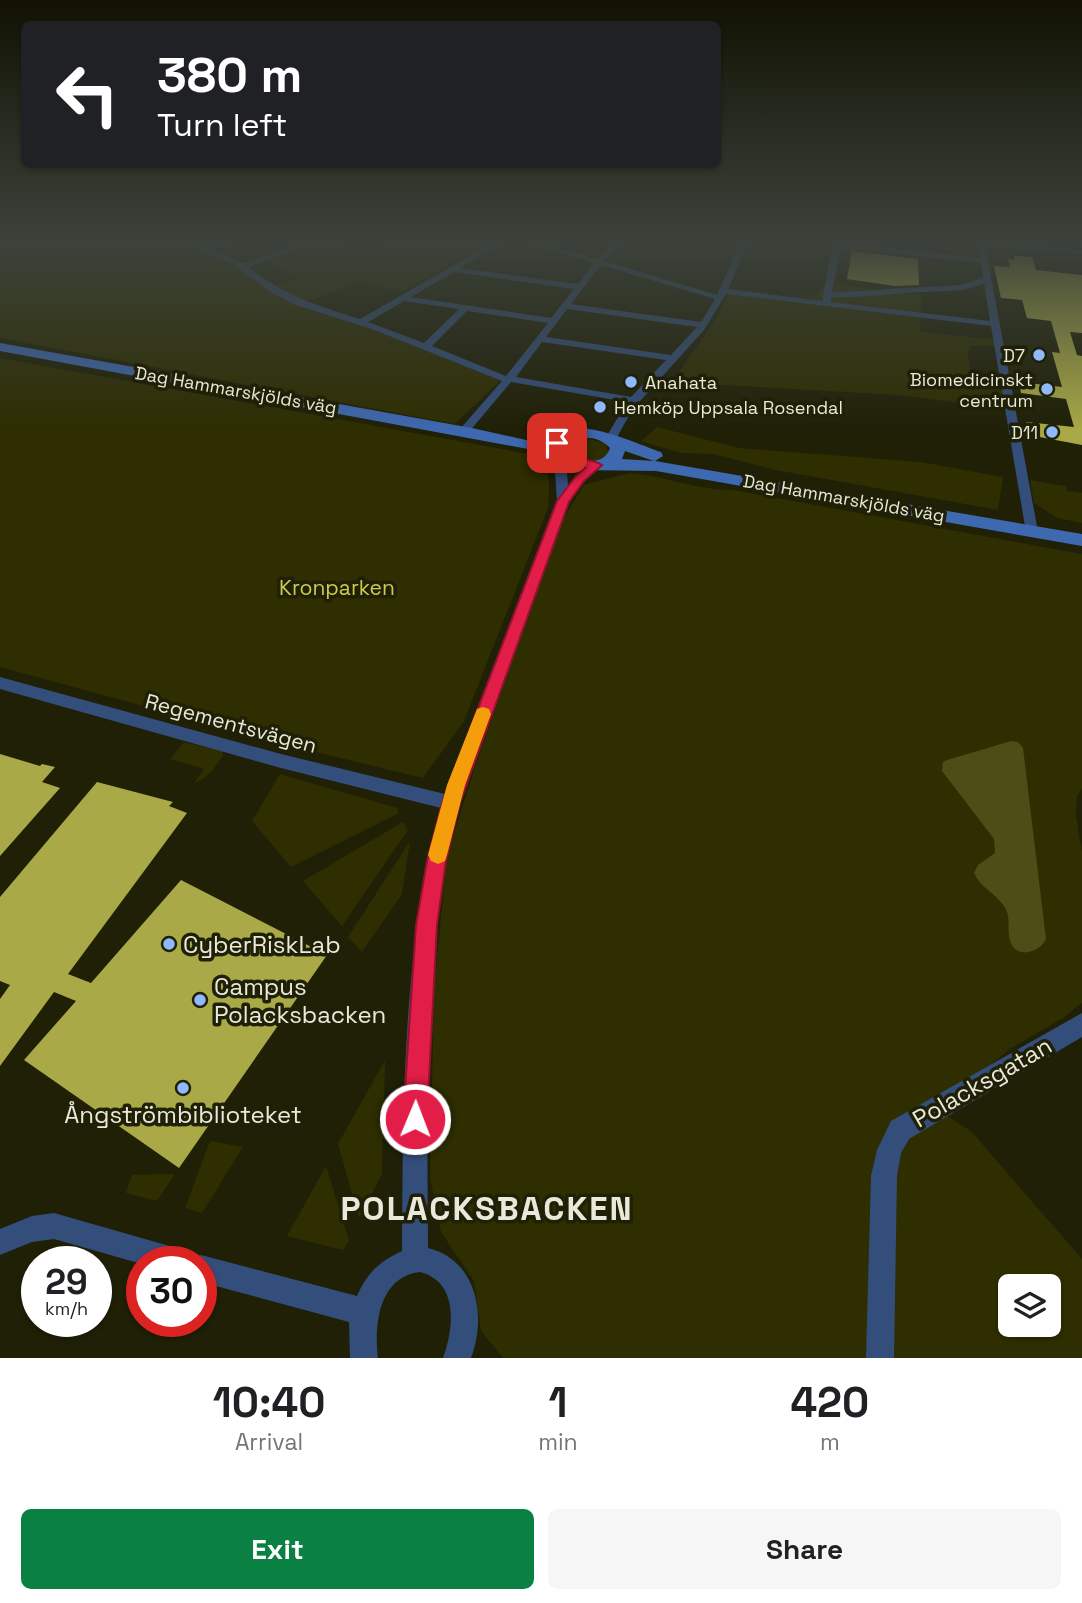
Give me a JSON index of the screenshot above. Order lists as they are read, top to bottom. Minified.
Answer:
{"streets":{"main road":["Dag Hammarskjölds väg"],"street":["Regementsvägen","Polacksgatan"]},"districts":["POLACKSBACKEN"],"parks":["Kronparken"],"places":["D7","Anahata","Biomedicinskt centrum","Hemköp Uppsala Rosendal","D11","CyberRiskLab","Campus Polacksbacken","Ångströmbiblioteket"],"page":{"turn":["380 m","Turn left"],"speed":"29 km/h","limit":"30","eta":["10:40","Arrival","1","min","420","m"],"buttons":["Exit","Share"]}}
